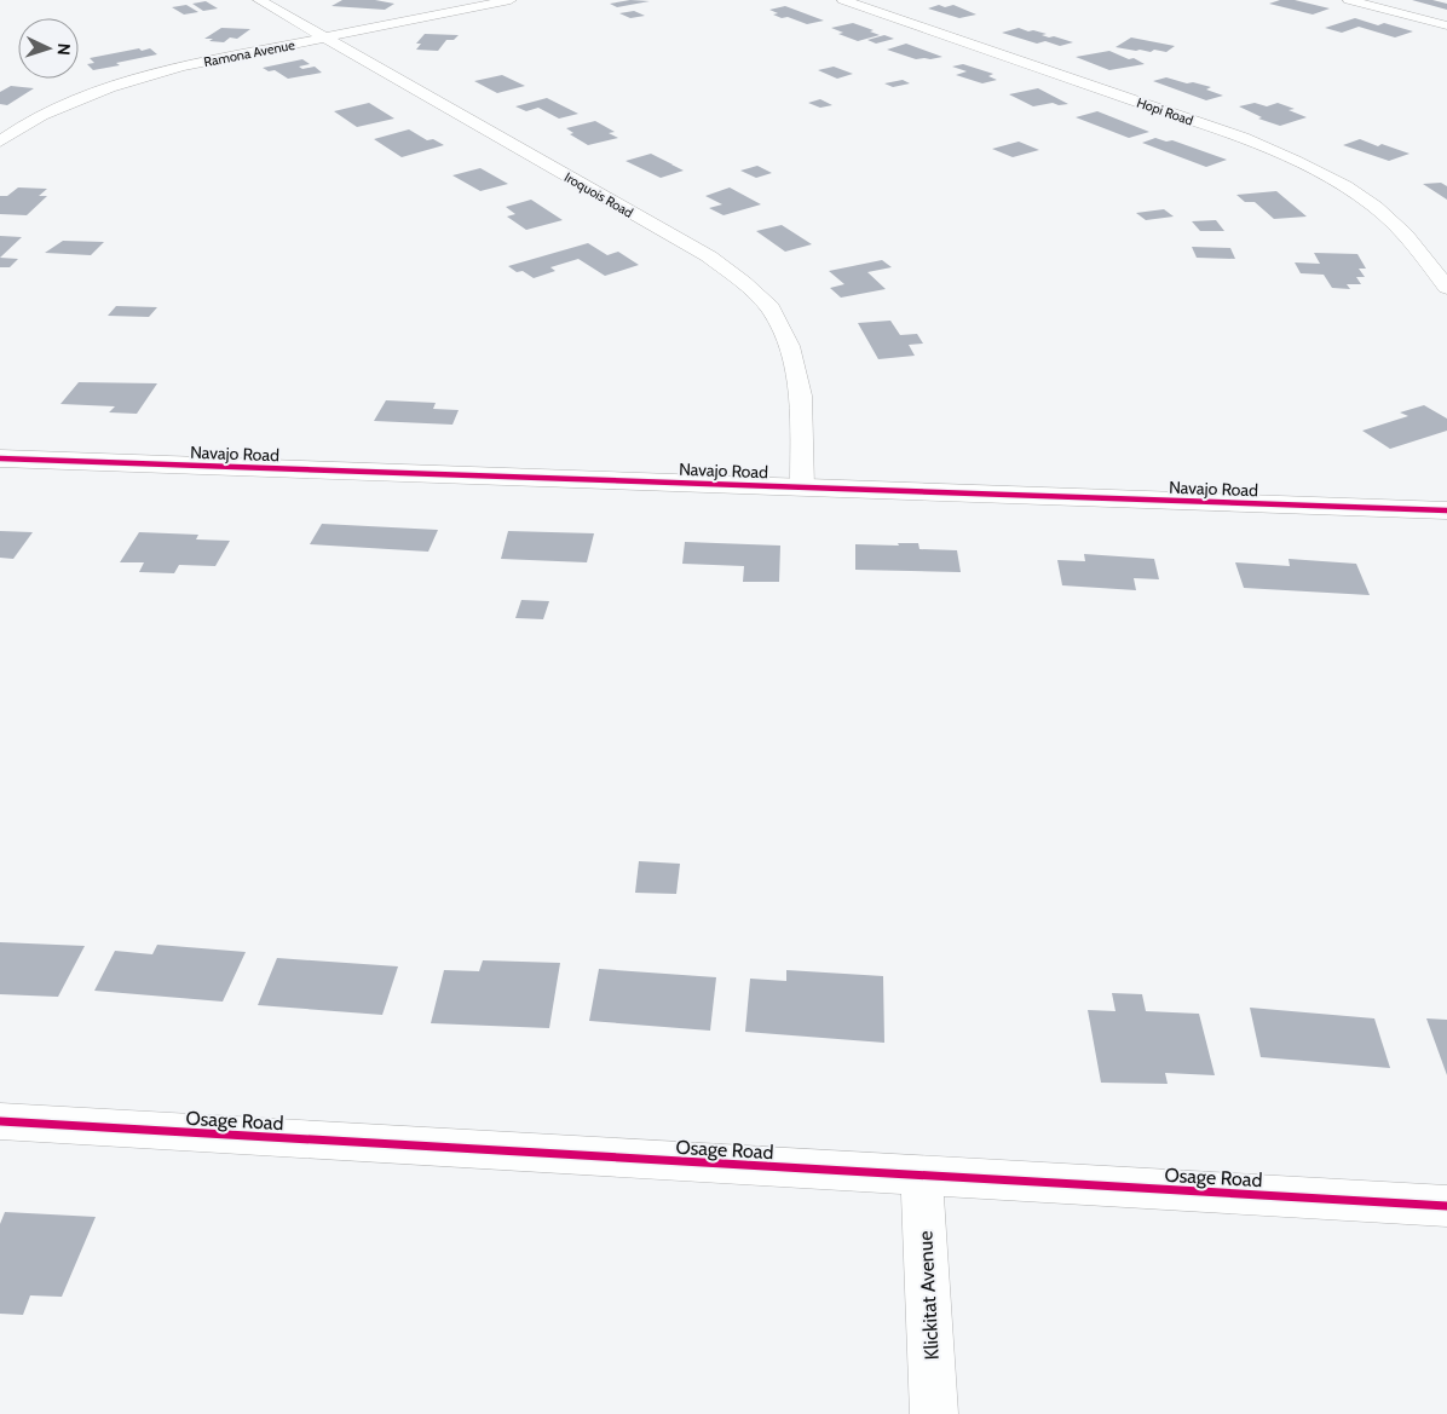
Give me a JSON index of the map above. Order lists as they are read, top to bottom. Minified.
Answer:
{"streets":{"main road":["Navajo Road"],"street":["Ramona Avenue","Hopi Road","Iroquois Road","Osage Road","Klickitat Avenue"]},"crossings":[["Ramona Avenue","Iroquois Road"],["Iroquois Road","Navajo Road"],["Osage Road","Klickitat Avenue"]],"north":"right"}
